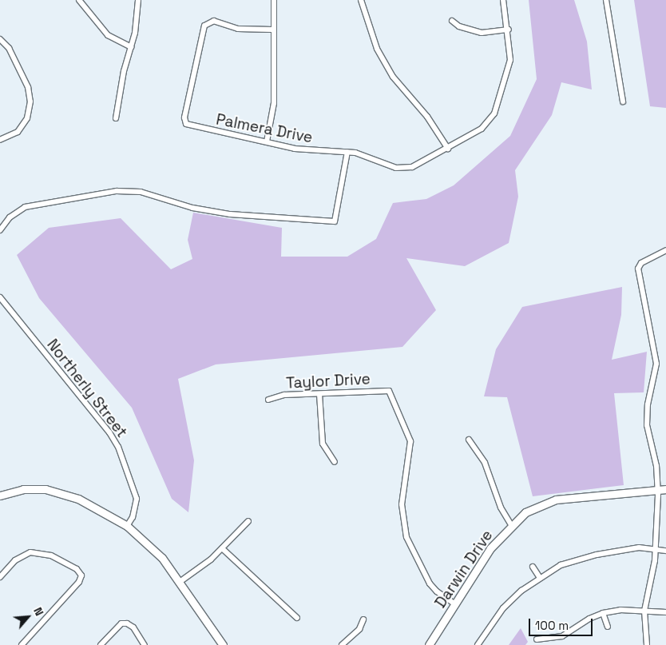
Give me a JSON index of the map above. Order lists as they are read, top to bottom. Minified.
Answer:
{"streets":{"street":["Palmera Drive","Taylor Drive","Northerly Street","Darwin Drive"]},"crossings":[["Taylor Drive","Darwin Drive"]],"scale_bar":"100 m","north":"top right"}
